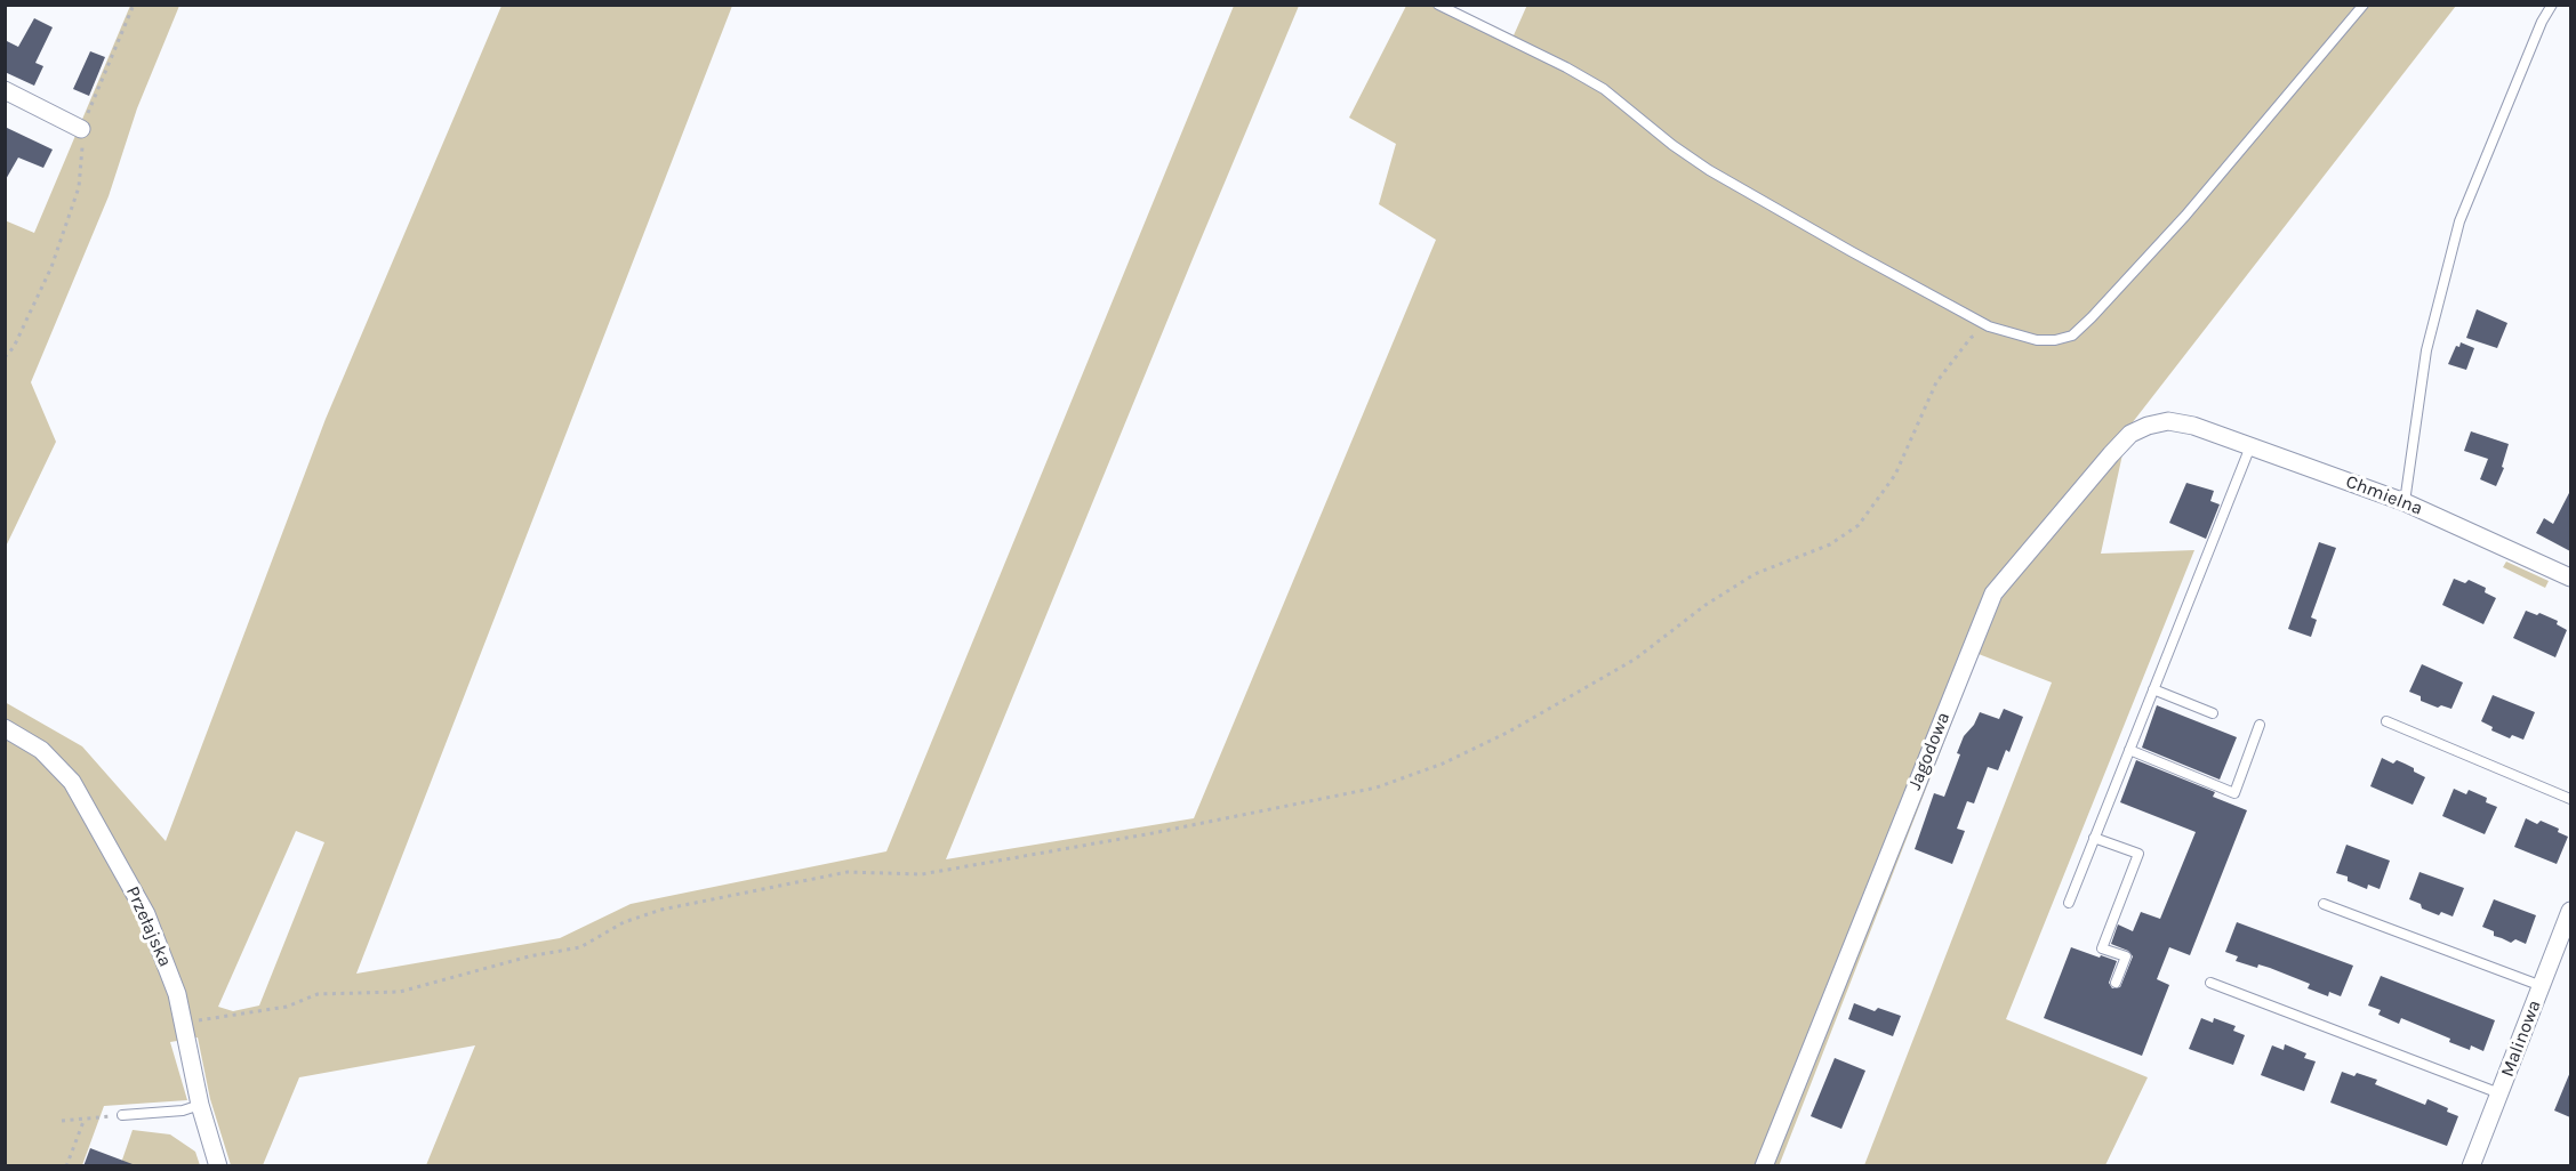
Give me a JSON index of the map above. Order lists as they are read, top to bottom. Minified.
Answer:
{"streets":{"street":["Chmielna","Jagodowa","Przełajska","Malinowa"]},"crossings":[["Chmielna","Jagodowa"]]}
